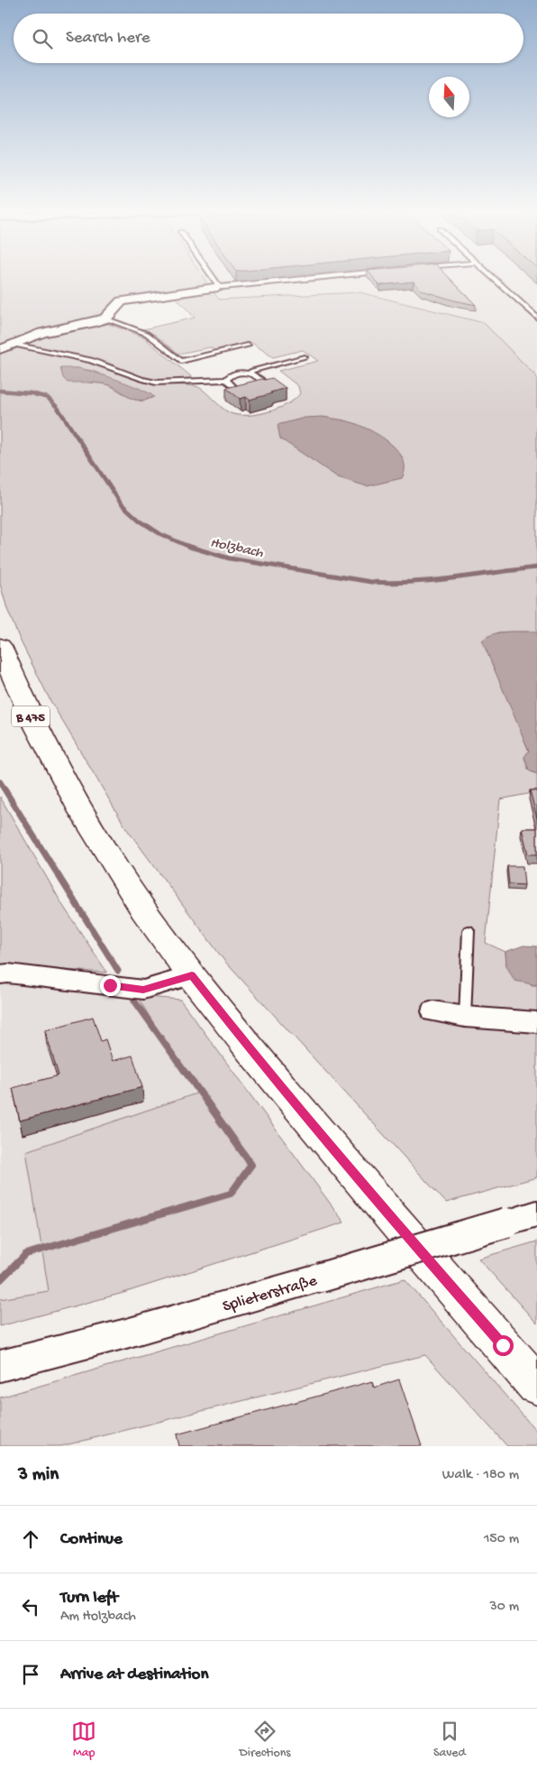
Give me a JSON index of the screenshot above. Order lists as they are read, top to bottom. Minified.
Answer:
{"streets":{"main road":["B 475"],"street":["Splieterstraße"]},"water":["Holzbach"],"north":"top","page":{"search":"Search here","heading":["3 min","Walk · 180 m"],"list":[["Continue","150 m"],["Turn left","Am Holzbach","30 m"],"Arrive at destination"],"nav":["Map","Directions","Saved"]}}
